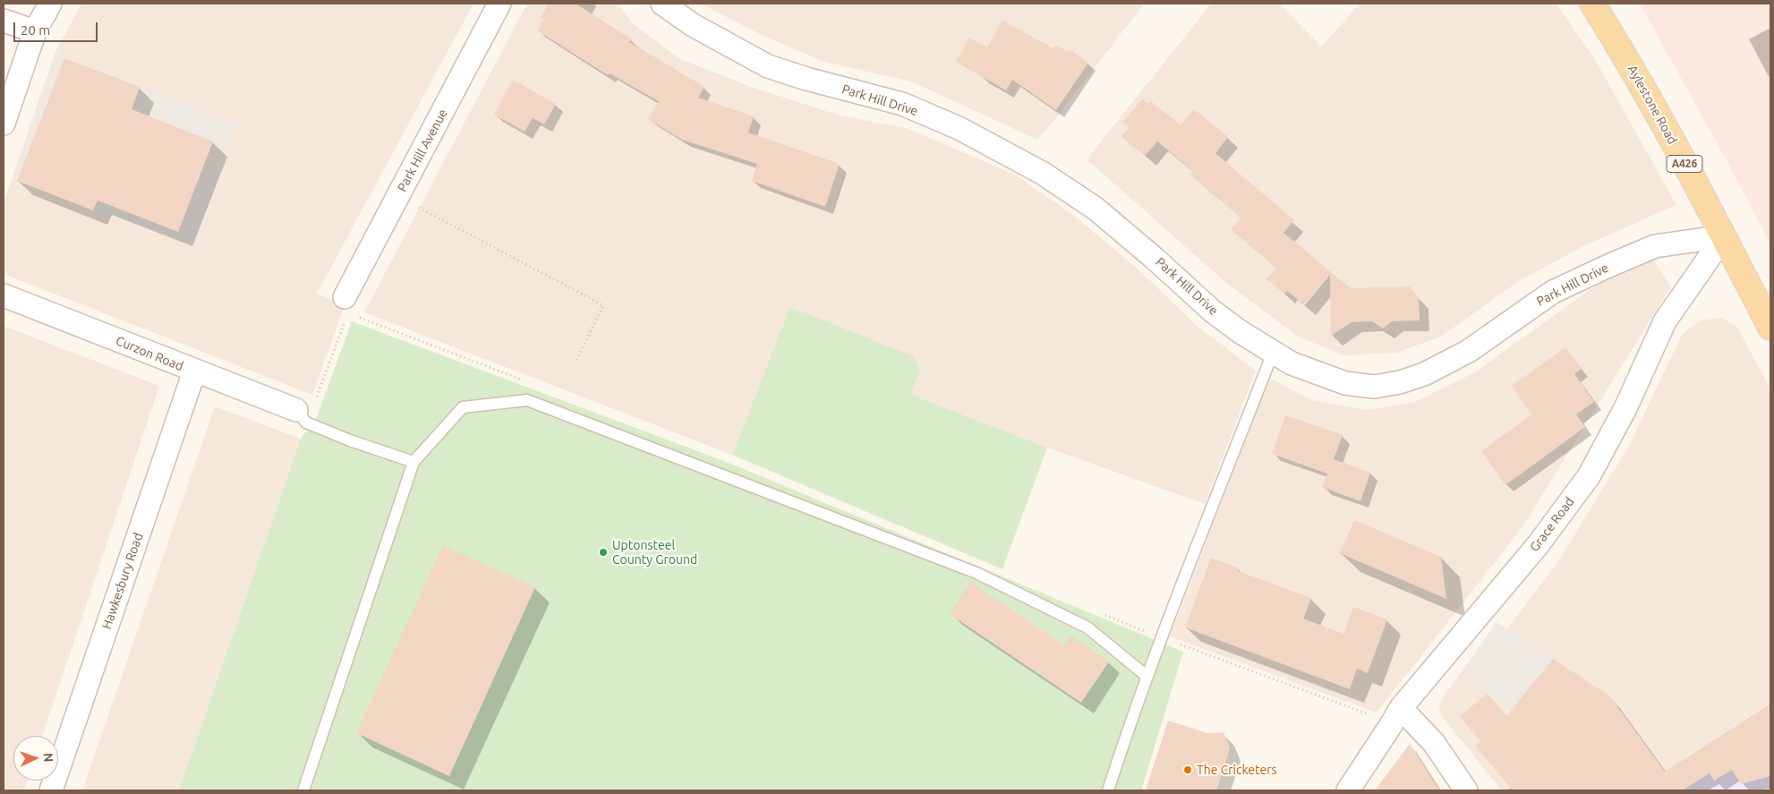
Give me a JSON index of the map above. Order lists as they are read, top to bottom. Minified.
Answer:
{"streets":{"main road":["Aylestone Road","A426"],"street":["Park Hill Drive","Park Hill Avenue","Curzon Road","Grace Road","Hawkesbury Road"]},"crossings":[["Park Hill Drive","Aylestone Road"],["Park Hill Drive","Grace Road"],["Aylestone Road","Grace Road"],["Curzon Road","Hawkesbury Road"]],"places":["Uptonsteel County Ground","The Cricketers"],"scale_bar":"20 m","north":"right"}
